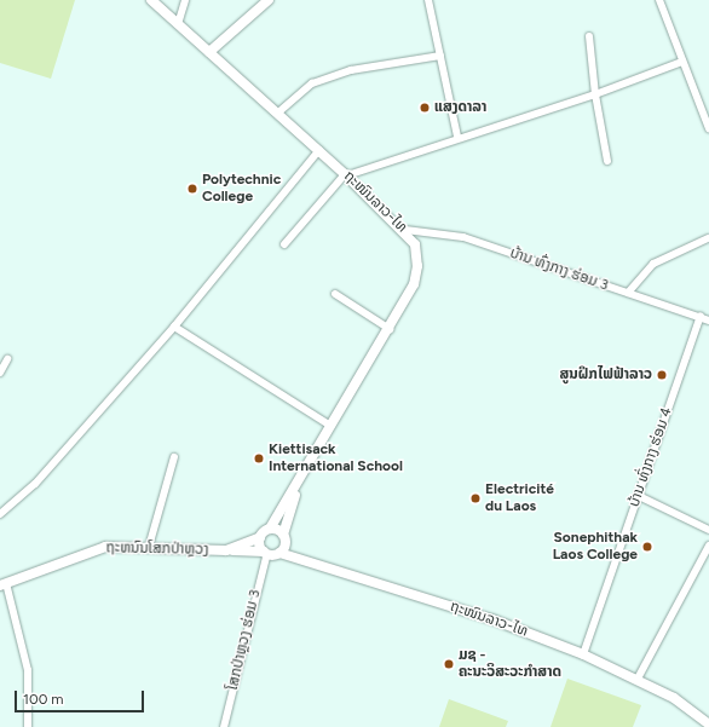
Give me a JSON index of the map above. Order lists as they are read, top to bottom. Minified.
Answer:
{"streets":{"street":["ຖະໜົນລາວ-ໄທ","ບ້ານ ທົ່ງກາງ ຮ່ອມ 3","ບ້ານ ທົ່ງກາງ ຮ່ອມ 4","ຖະຫນົນໂສກປ່າຫຼວງ","ໂສກປ່າຫຼວງ ຮ່ອມ 3"]},"crossings":[["ຖະໜົນລາວ-ໄທ","ບ້ານ ທົ່ງກາງ ຮ່ອມ 3"],["ຖະໜົນລາວ-ໄທ","ບ້ານ ທົ່ງກາງ ຮ່ອມ 4"],["ຖະໜົນລາວ-ໄທ","ຖະຫນົນໂສກປ່າຫຼວງ"],["ຖະໜົນລາວ-ໄທ","ໂສກປ່າຫຼວງ ຮ່ອມ 3"],["ບ້ານ ທົ່ງກາງ ຮ່ອມ 3","ບ້ານ ທົ່ງກາງ ຮ່ອມ 4"]],"places":["ແສງດາລາ","Polytechnic College","ສູນຝຶກໄຟຟ້າລາວ","Kiettisack International School","Electricité du Laos","Sonephithak Laos College","ມຊ - ຄະນະວິສະວະກຳສາດ"],"scale_bar":"100 m"}
